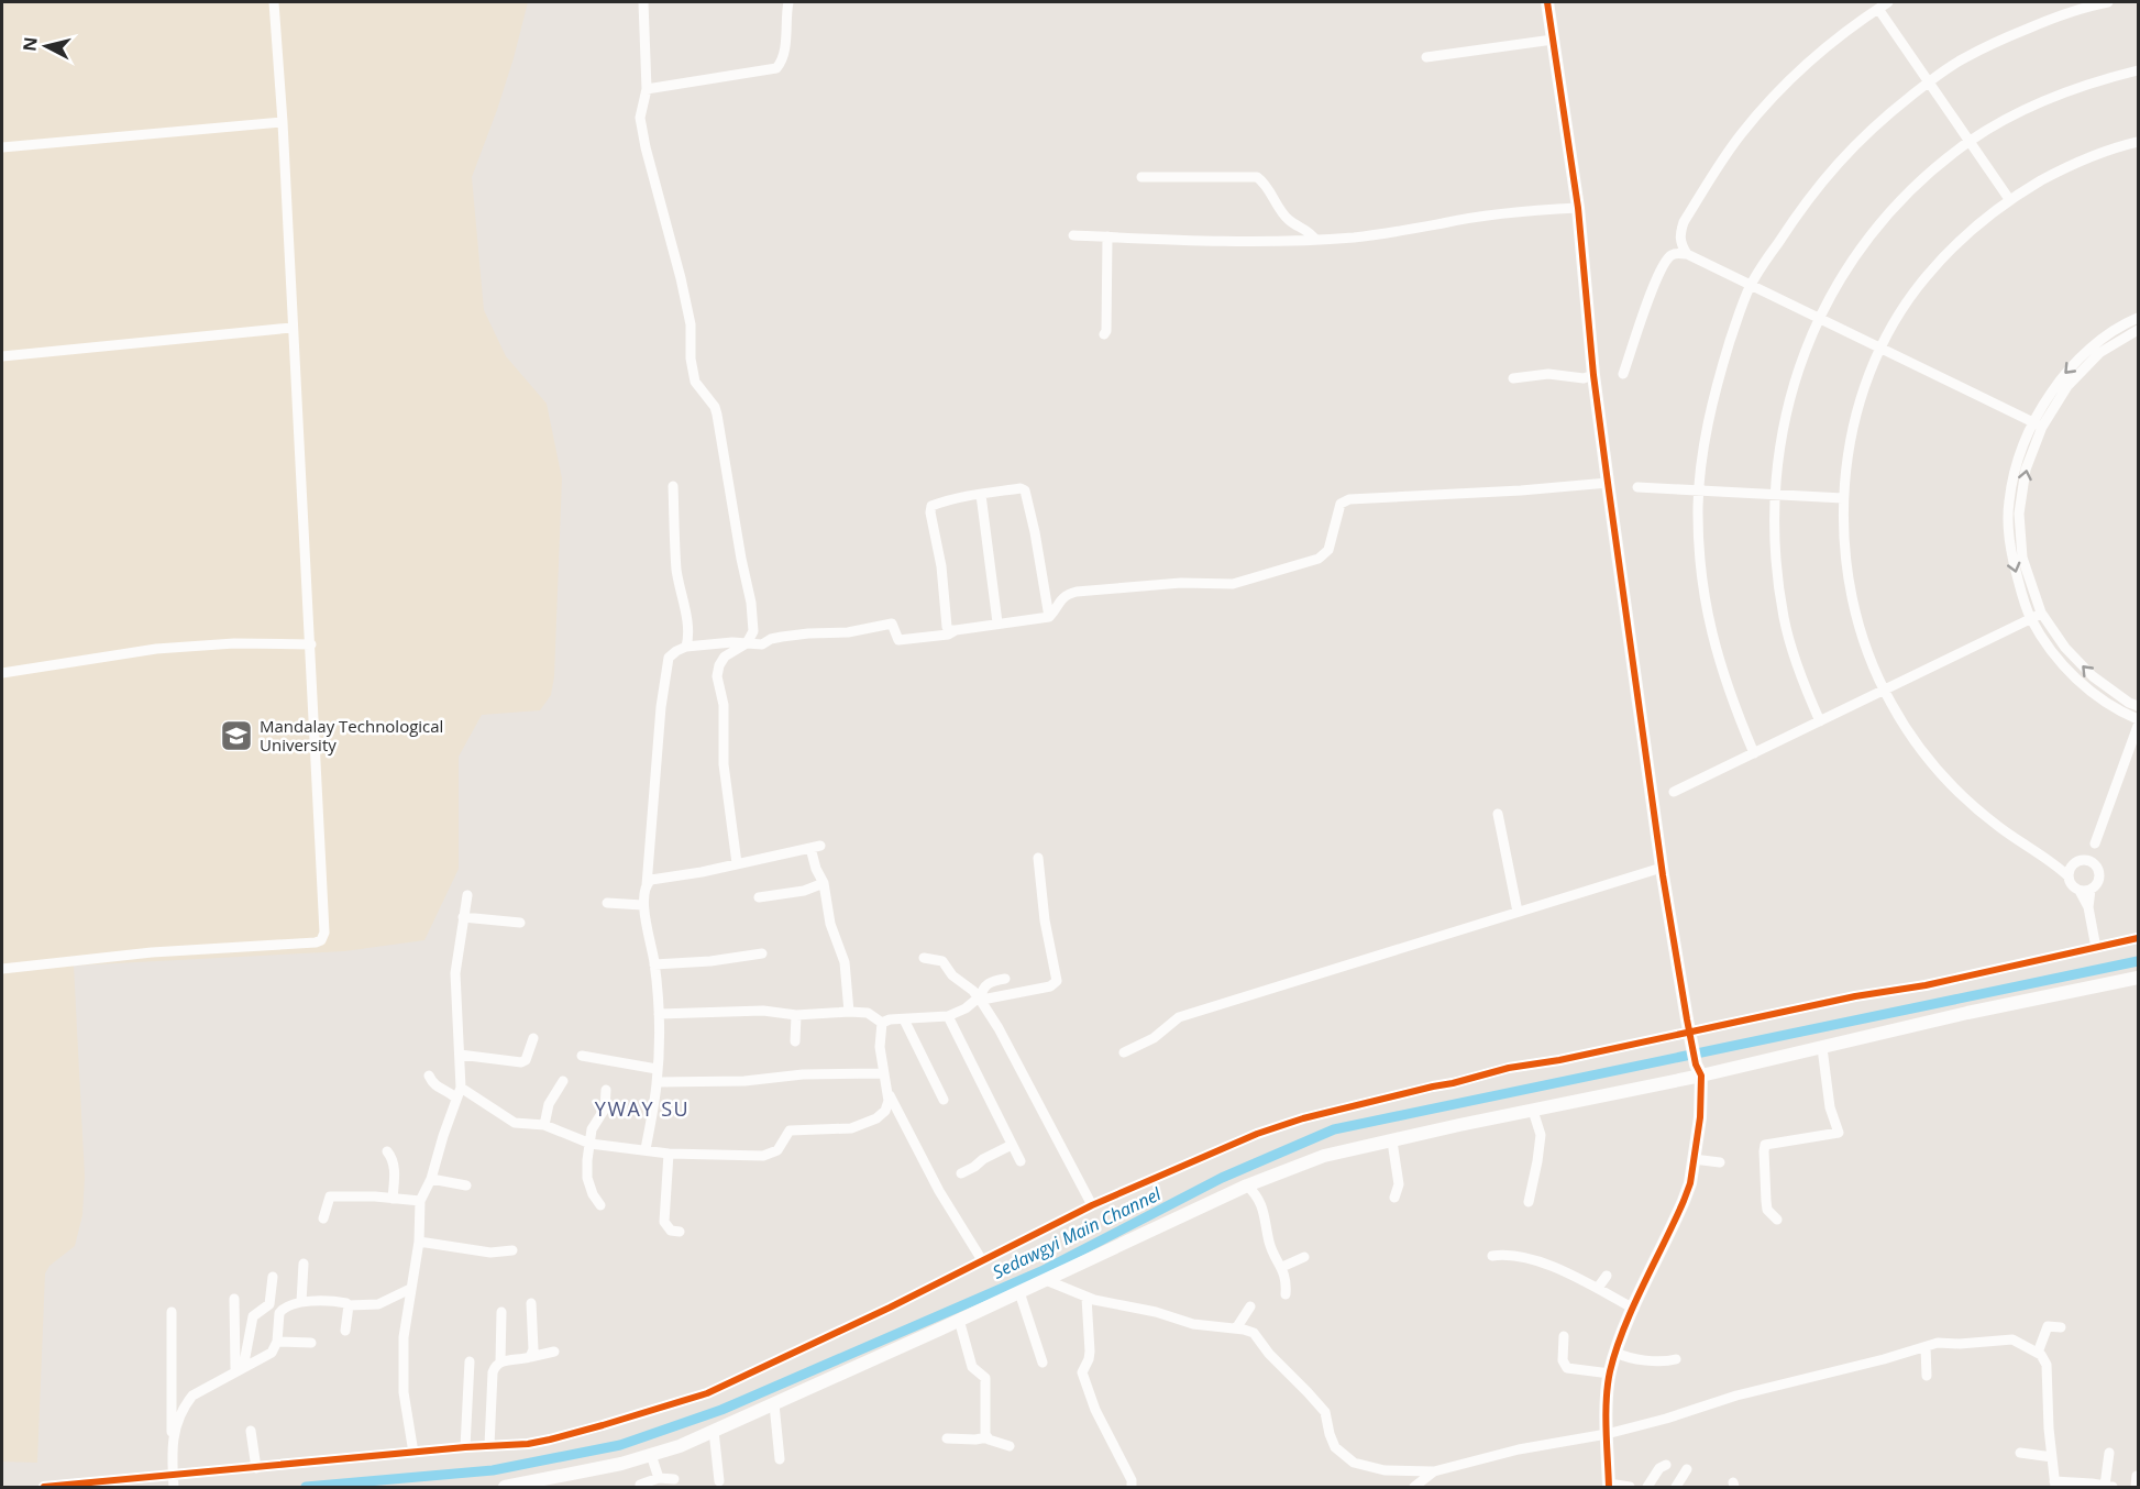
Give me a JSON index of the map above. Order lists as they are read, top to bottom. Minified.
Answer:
{"districts":["YWAY SU"],"water":["Sedawgyi Main Channel"],"places":{"school or university":["Mandalay Technological University"]},"north":"left"}
